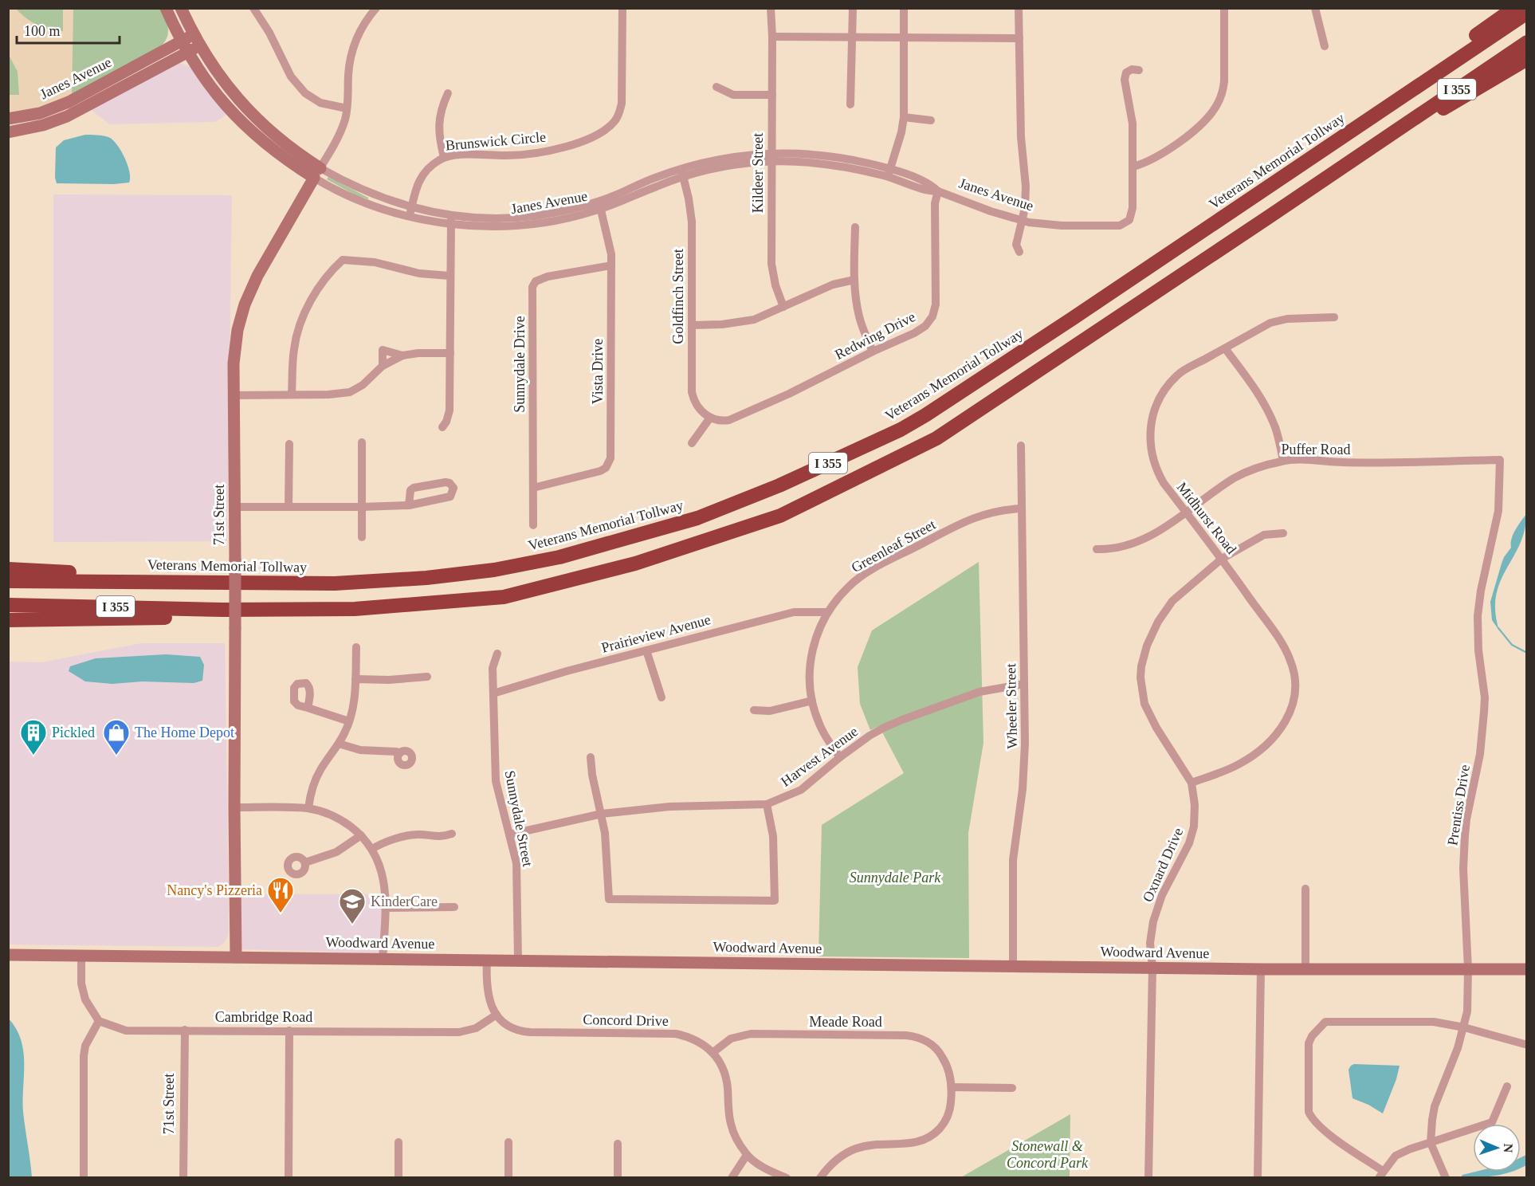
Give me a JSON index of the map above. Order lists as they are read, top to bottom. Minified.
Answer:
{"streets":{"highway":["I 355","Veterans Memorial Tollway"],"street":["Janes Avenue","Brunswick Circle","Kildeer Street","Goldfinch Street","Redwing Drive","Sunnydale Drive","Vista Drive","Puffer Road","71st Street","Midhurst Road","Greenleaf Street","Prairieview Avenue","Wheeler Street","Harvest Avenue","Prentiss Drive","Sunnydale Street","Oxnard Drive","Woodward Avenue","Cambridge Road","Concord Drive","Meade Road"]},"crossings":[["Janes Avenue","Brunswick Circle"],["Janes Avenue","Kildeer Street"],["Janes Avenue","Goldfinch Street"],["Janes Avenue","Redwing Drive"],["Janes Avenue","Vista Drive"],["Janes Avenue","71st Street"],["Goldfinch Street","Redwing Drive"],["Sunnydale Drive","Vista Drive"],["Puffer Road","Midhurst Road"],["Puffer Road","Prentiss Drive"],["71st Street","Woodward Avenue"],["71st Street","Cambridge Road"],["Midhurst Road","Oxnard Drive"],["Greenleaf Street","Prairieview Avenue"],["Greenleaf Street","Wheeler Street"],["Greenleaf Street","Harvest Avenue"],["Prairieview Avenue","Sunnydale Street"],["Wheeler Street","Harvest Avenue"],["Wheeler Street","Woodward Avenue"],["Harvest Avenue","Sunnydale Street"],["Prentiss Drive","Woodward Avenue"],["Sunnydale Street","Woodward Avenue"],["Oxnard Drive","Woodward Avenue"],["Cambridge Road","Concord Drive"],["Concord Drive","Meade Road"]],"parks":["Sunnydale Park","Stonewall & Concord Park"],"places":{"building":["Pickled"],"shop":["The Home Depot"],"restaurant":["Nancy's Pizzeria"],"school or university":["KinderCare"]},"scale_bar":"100 m","north":"right"}
